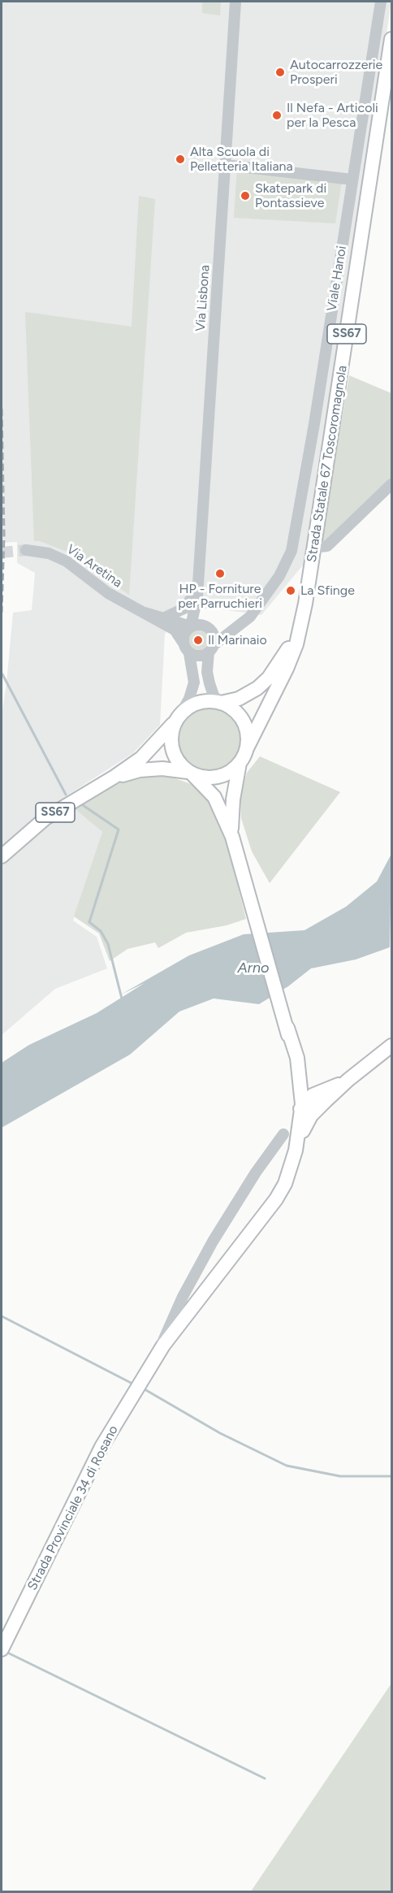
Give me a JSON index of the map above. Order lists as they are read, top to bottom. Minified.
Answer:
{"streets":{"main road":["SS67","Strada Statale 67 Toscoromagnola","Strada Provinciale 34 di Rosano"],"street":["Viale Hanoi","Via Lisbona","Via Aretina"]},"crossings":[["Viale Hanoi","Via Lisbona"],["Viale Hanoi","Via Aretina"],["Via Lisbona","Via Aretina"],["SS67","Strada Statale 67 Toscoromagnola"],["SS67","Strada Provinciale 34 di Rosano"],["Strada Statale 67 Toscoromagnola","Strada Provinciale 34 di Rosano"]],"water":["Arno"],"places":["Autocarrozzerie Prosperi","Il Nefa - Articoli per la Pesca","Alta Scuola di Pelletteria Italiana","Skatepark di Pontassieve","HP - Forniture per Parruchieri","La Sfinge","Il Marinaio"]}
